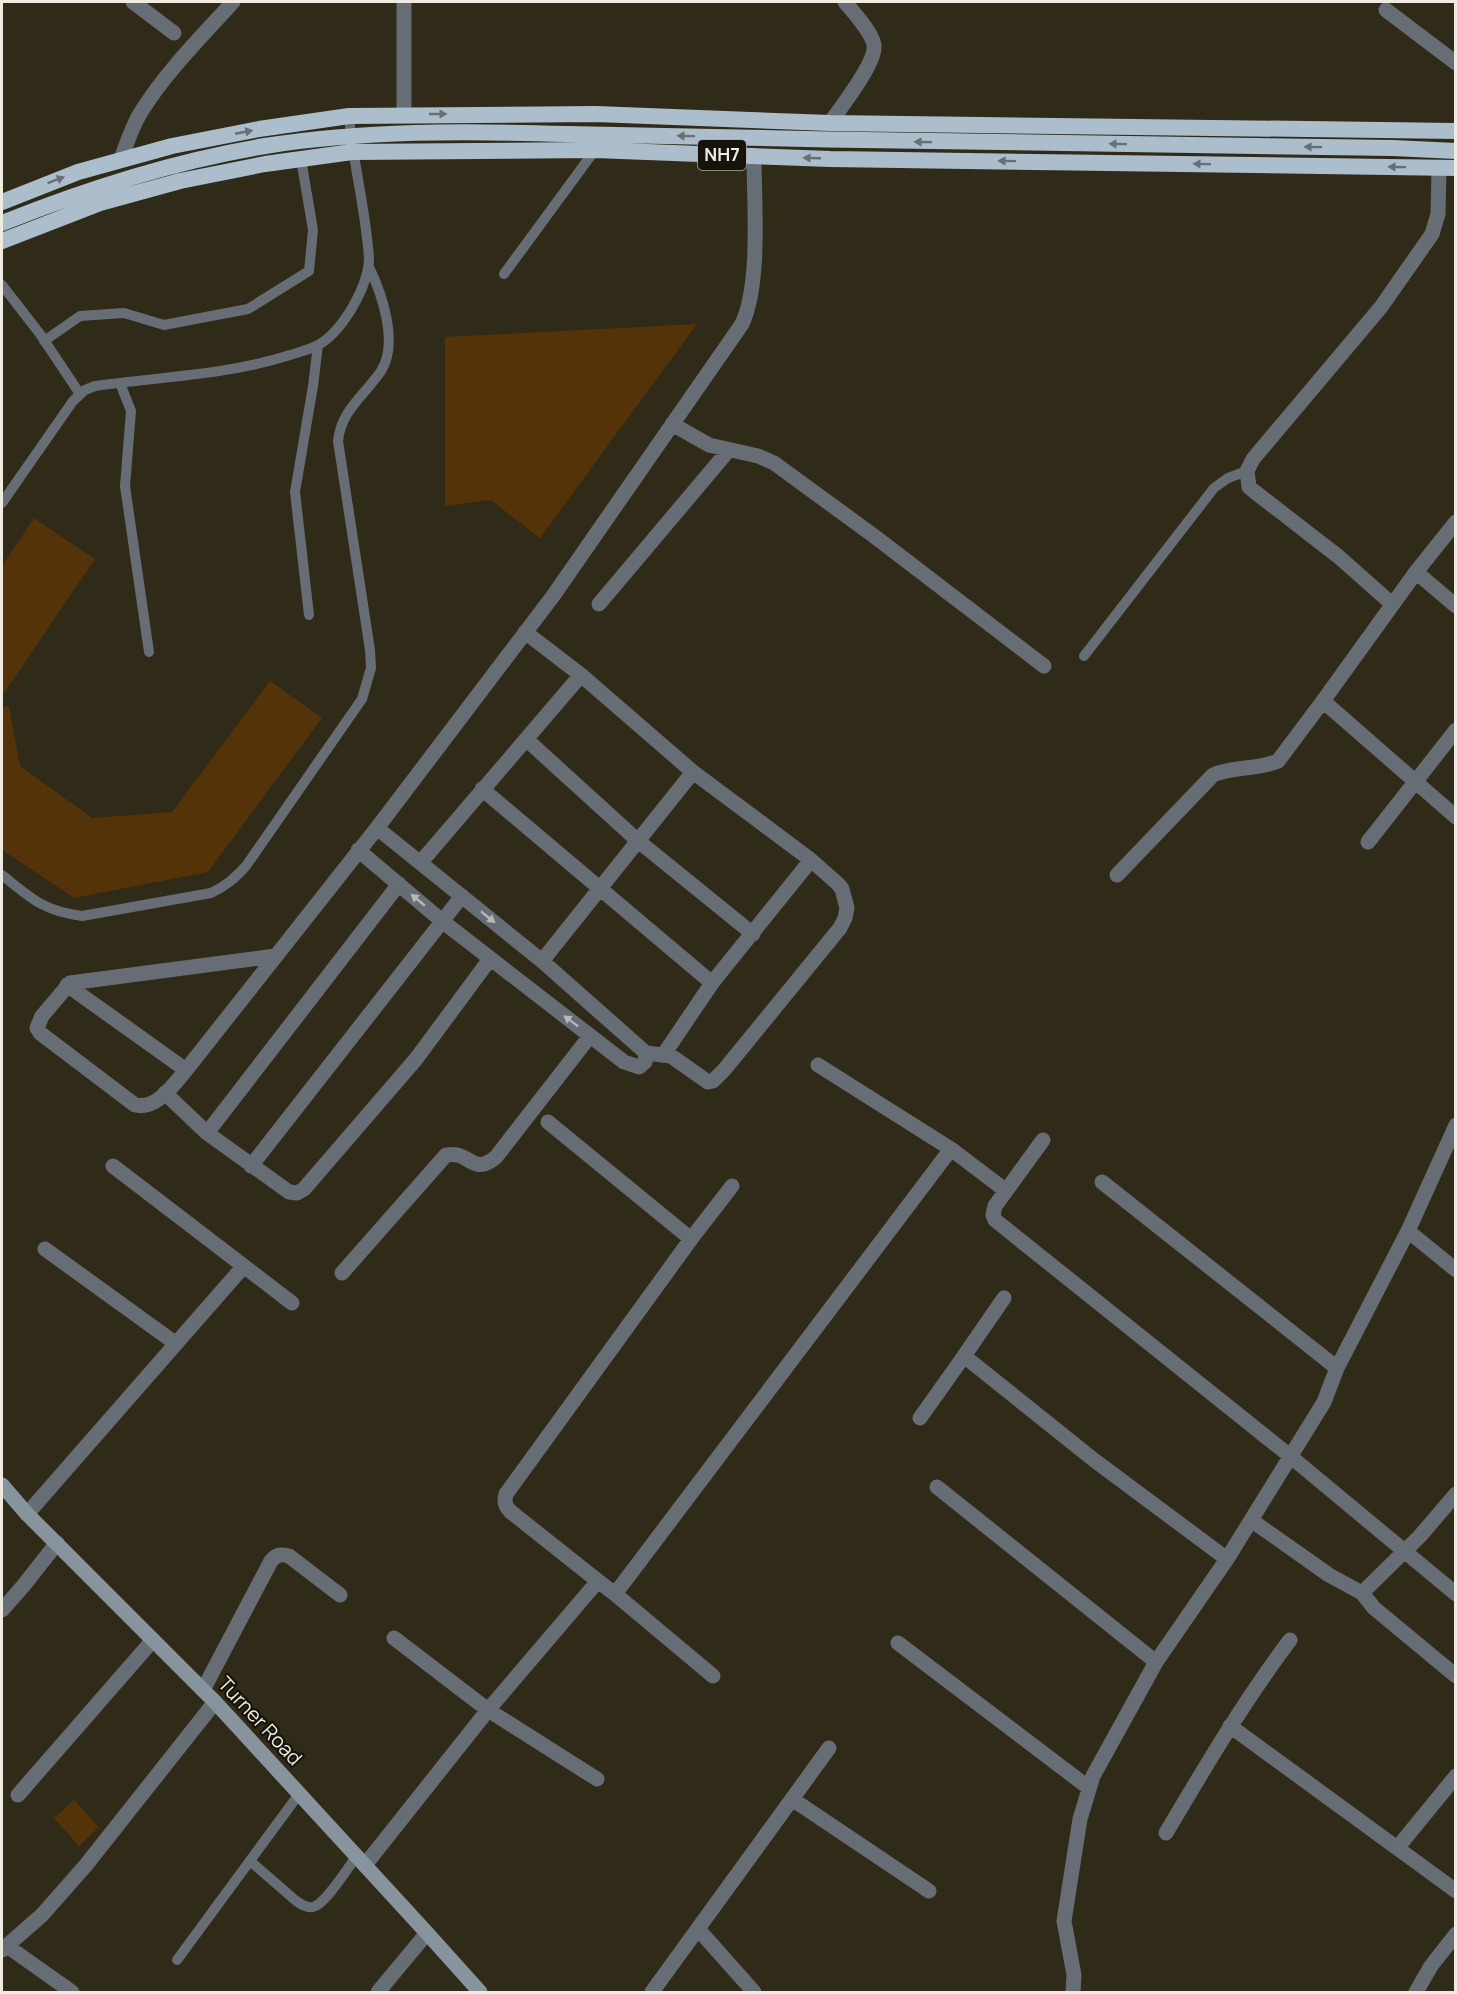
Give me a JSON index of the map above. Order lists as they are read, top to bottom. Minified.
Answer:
{"streets":{"highway":["NH7"],"main road":["Turner Road"]}}
